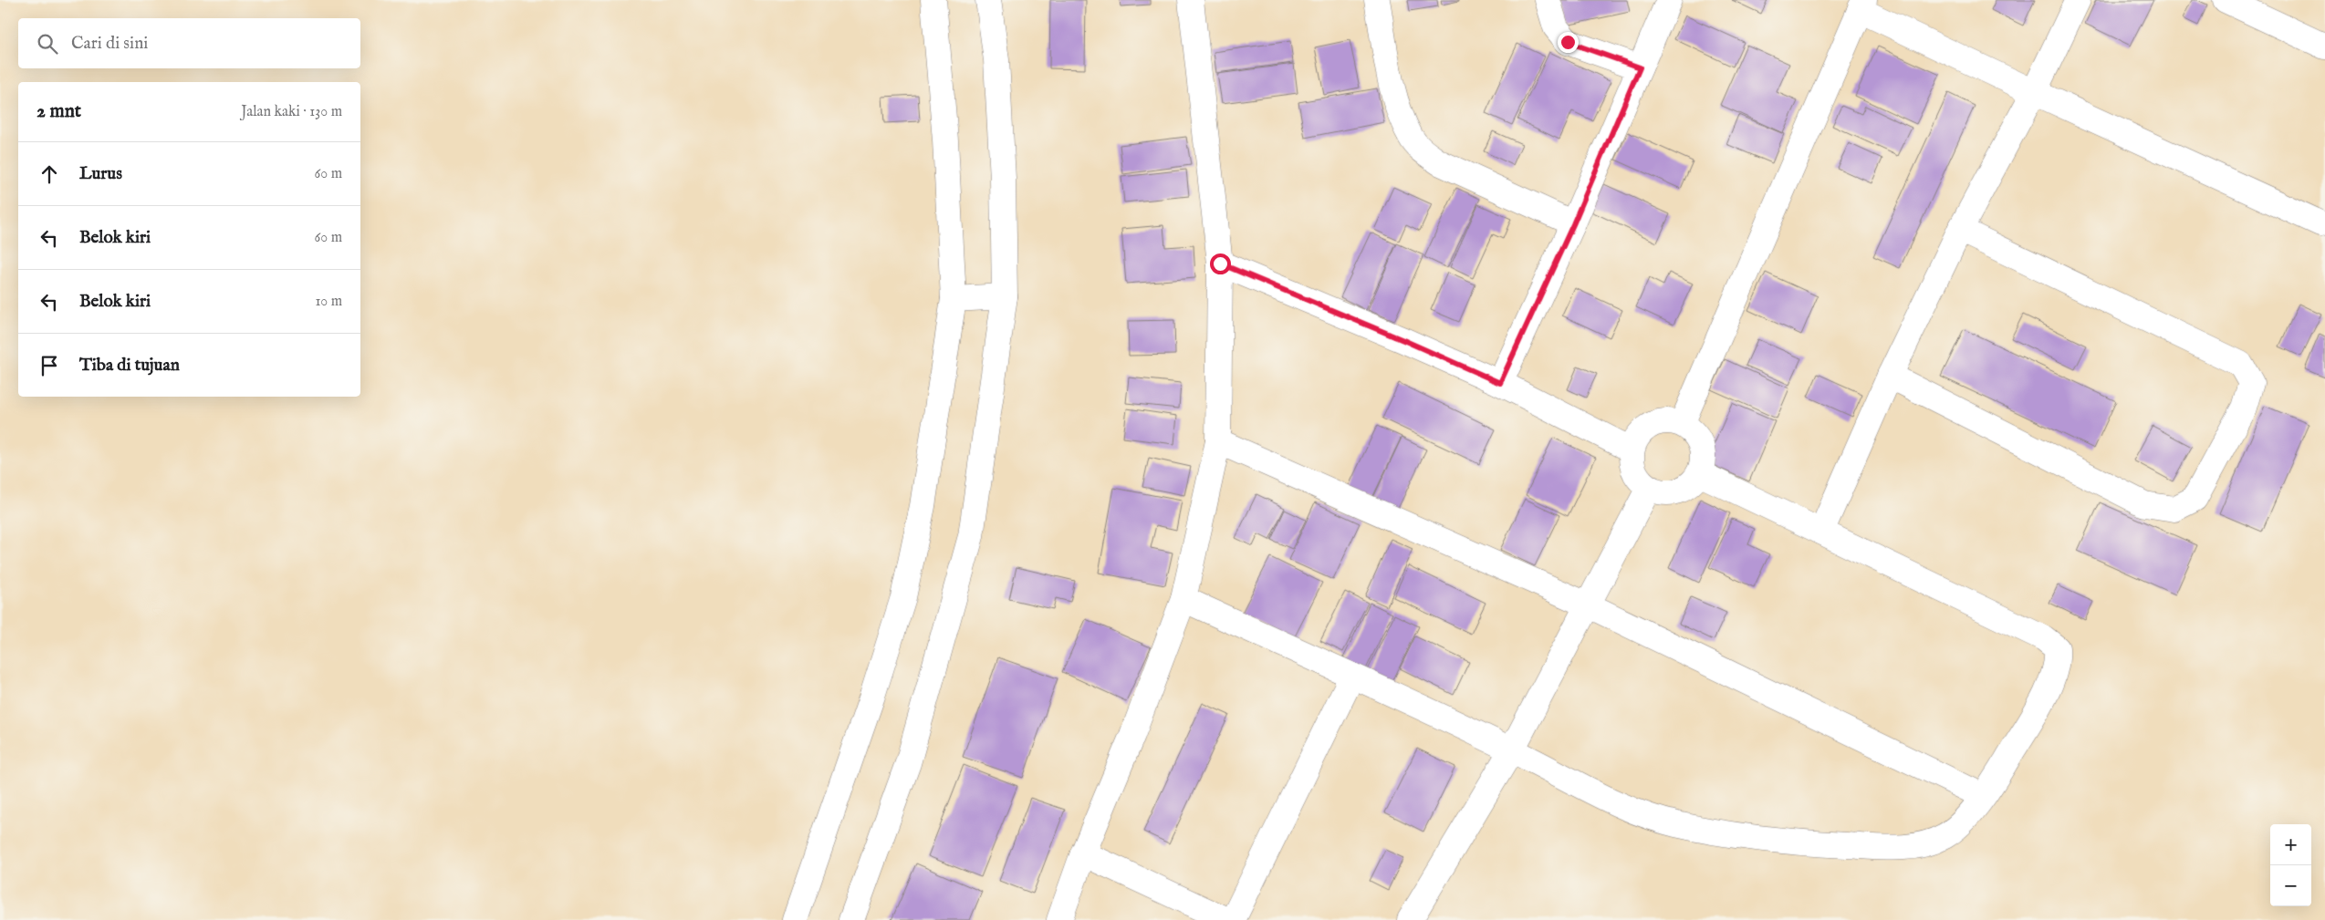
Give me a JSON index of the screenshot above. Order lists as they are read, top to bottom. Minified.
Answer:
{"page":{"search":"Cari di sini","heading":["2 mnt","Jalan kaki · 130 m"],"list":[["Lurus","60 m"],["Belok kiri","60 m"],["Belok kiri","10 m"],"Tiba di tujuan"],"map_buttons":["+","−"]}}
